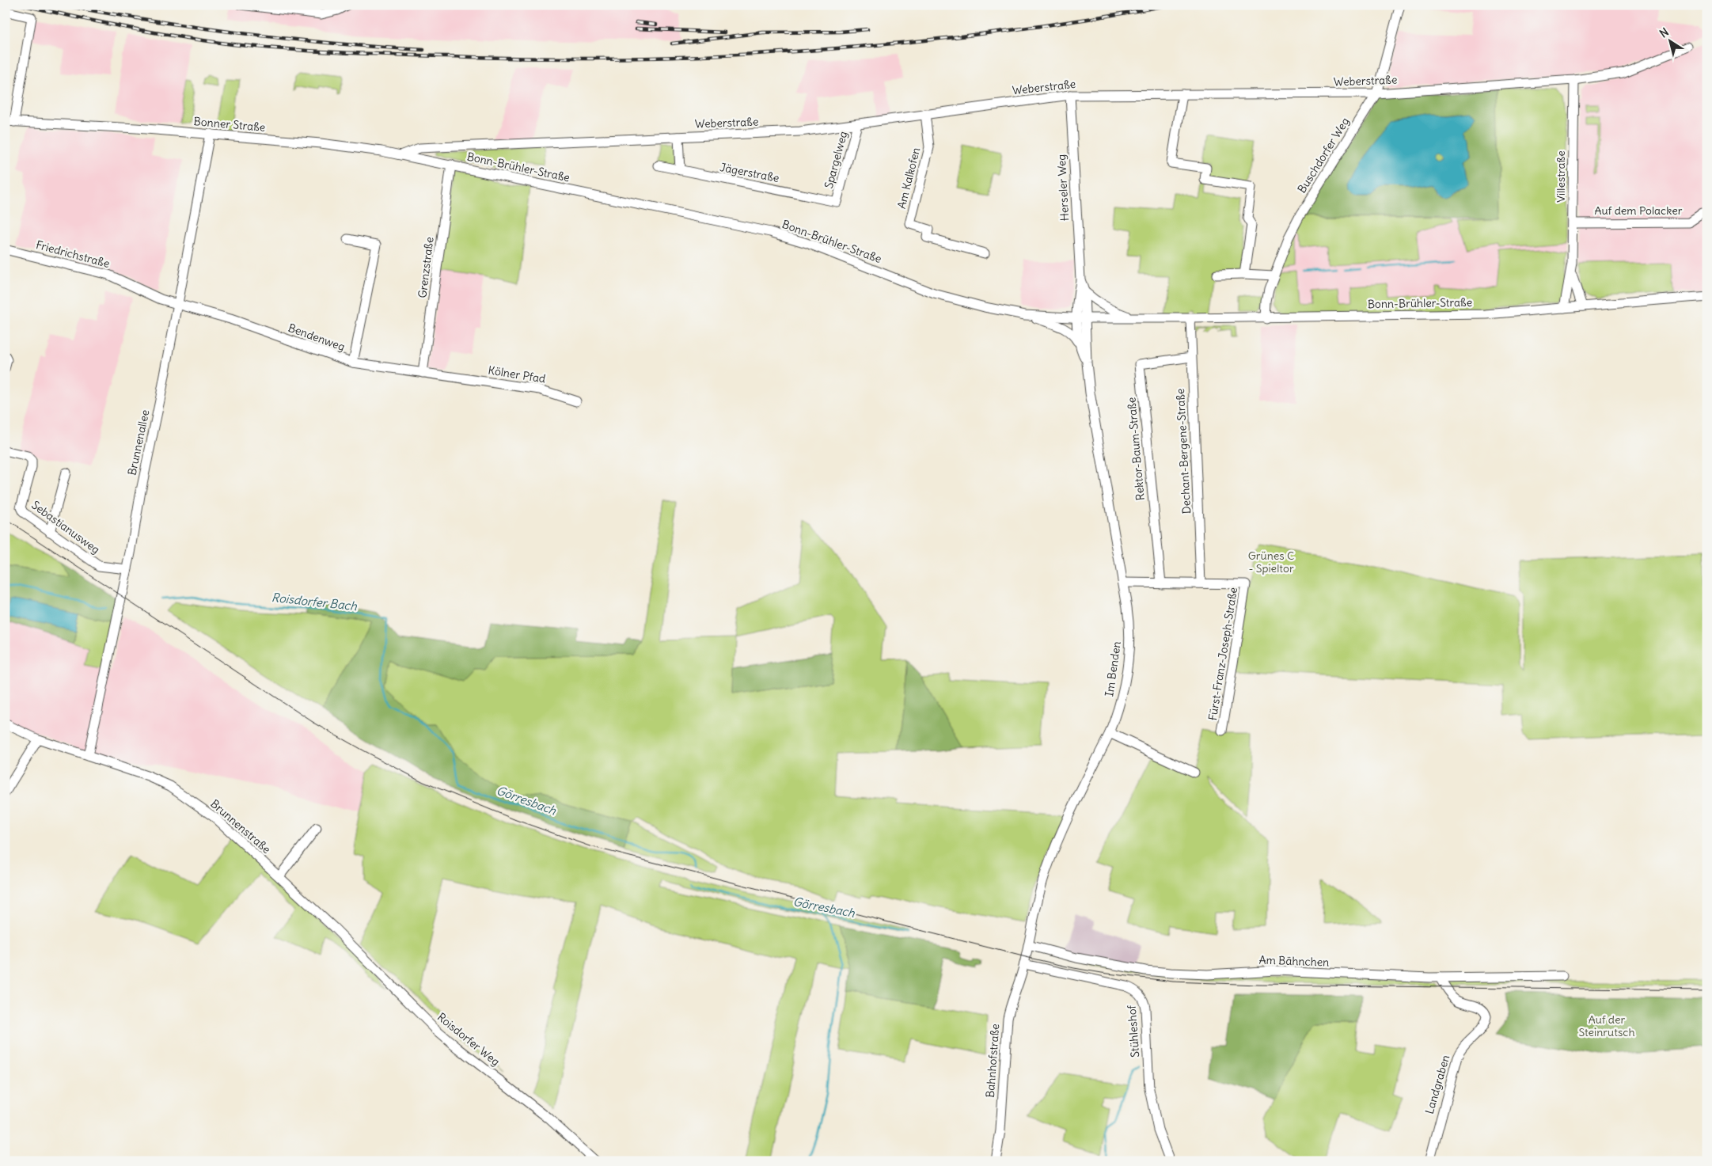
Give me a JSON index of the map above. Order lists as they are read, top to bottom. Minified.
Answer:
{"streets":{"street":["Weberstraße","Bonner Straße","Buschdorfer Weg","Spargelweg","Bonn-Brühler-Straße","Jägerstraße","Villestraße","Am Kalkofen","Herseler Weg","Auf dem Polacker","Friedrichstraße","Grenzstraße","Bendenweg","Kölner Pfad","Brunnenallee","Rektor-Baum-Straße","Dechant-Bergene-Straße","Sebastianusweg","Fürst-Franz-Joseph-Straße","Im Benden","Brunnenstraße","Am Bähnchen","Stühleshof","Roisdorfer Weg","Bahnhofstraße","Landgraben"]},"crossings":[["Weberstraße","Bonner Straße"],["Weberstraße","Buschdorfer Weg"],["Weberstraße","Spargelweg"],["Weberstraße","Villestraße"],["Weberstraße","Am Kalkofen"],["Weberstraße","Herseler Weg"],["Bonner Straße","Bonn-Brühler-Straße"],["Bonner Straße","Grenzstraße"],["Bonner Straße","Brunnenallee"],["Buschdorfer Weg","Bonn-Brühler-Straße"],["Spargelweg","Jägerstraße"],["Bonn-Brühler-Straße","Villestraße"],["Bonn-Brühler-Straße","Herseler Weg"],["Bonn-Brühler-Straße","Grenzstraße"],["Bonn-Brühler-Straße","Dechant-Bergene-Straße"],["Bonn-Brühler-Straße","Im Benden"],["Villestraße","Auf dem Polacker"],["Herseler Weg","Im Benden"],["Friedrichstraße","Bendenweg"],["Friedrichstraße","Brunnenallee"],["Grenzstraße","Bendenweg"],["Bendenweg","Kölner Pfad"],["Bendenweg","Brunnenallee"],["Brunnenallee","Sebastianusweg"],["Brunnenallee","Brunnenstraße"],["Rektor-Baum-Straße","Dechant-Bergene-Straße"],["Rektor-Baum-Straße","Fürst-Franz-Joseph-Straße"],["Dechant-Bergene-Straße","Fürst-Franz-Joseph-Straße"],["Fürst-Franz-Joseph-Straße","Im Benden"],["Im Benden","Am Bähnchen"],["Im Benden","Stühleshof"],["Im Benden","Bahnhofstraße"],["Brunnenstraße","Roisdorfer Weg"],["Am Bähnchen","Landgraben"],["Stühleshof","Bahnhofstraße"]],"water":["Roisdorfer Bach","Görresbach"],"parks":["Grünes C - Spieltor","Auf der Steinrutsch"],"north":"top left"}
